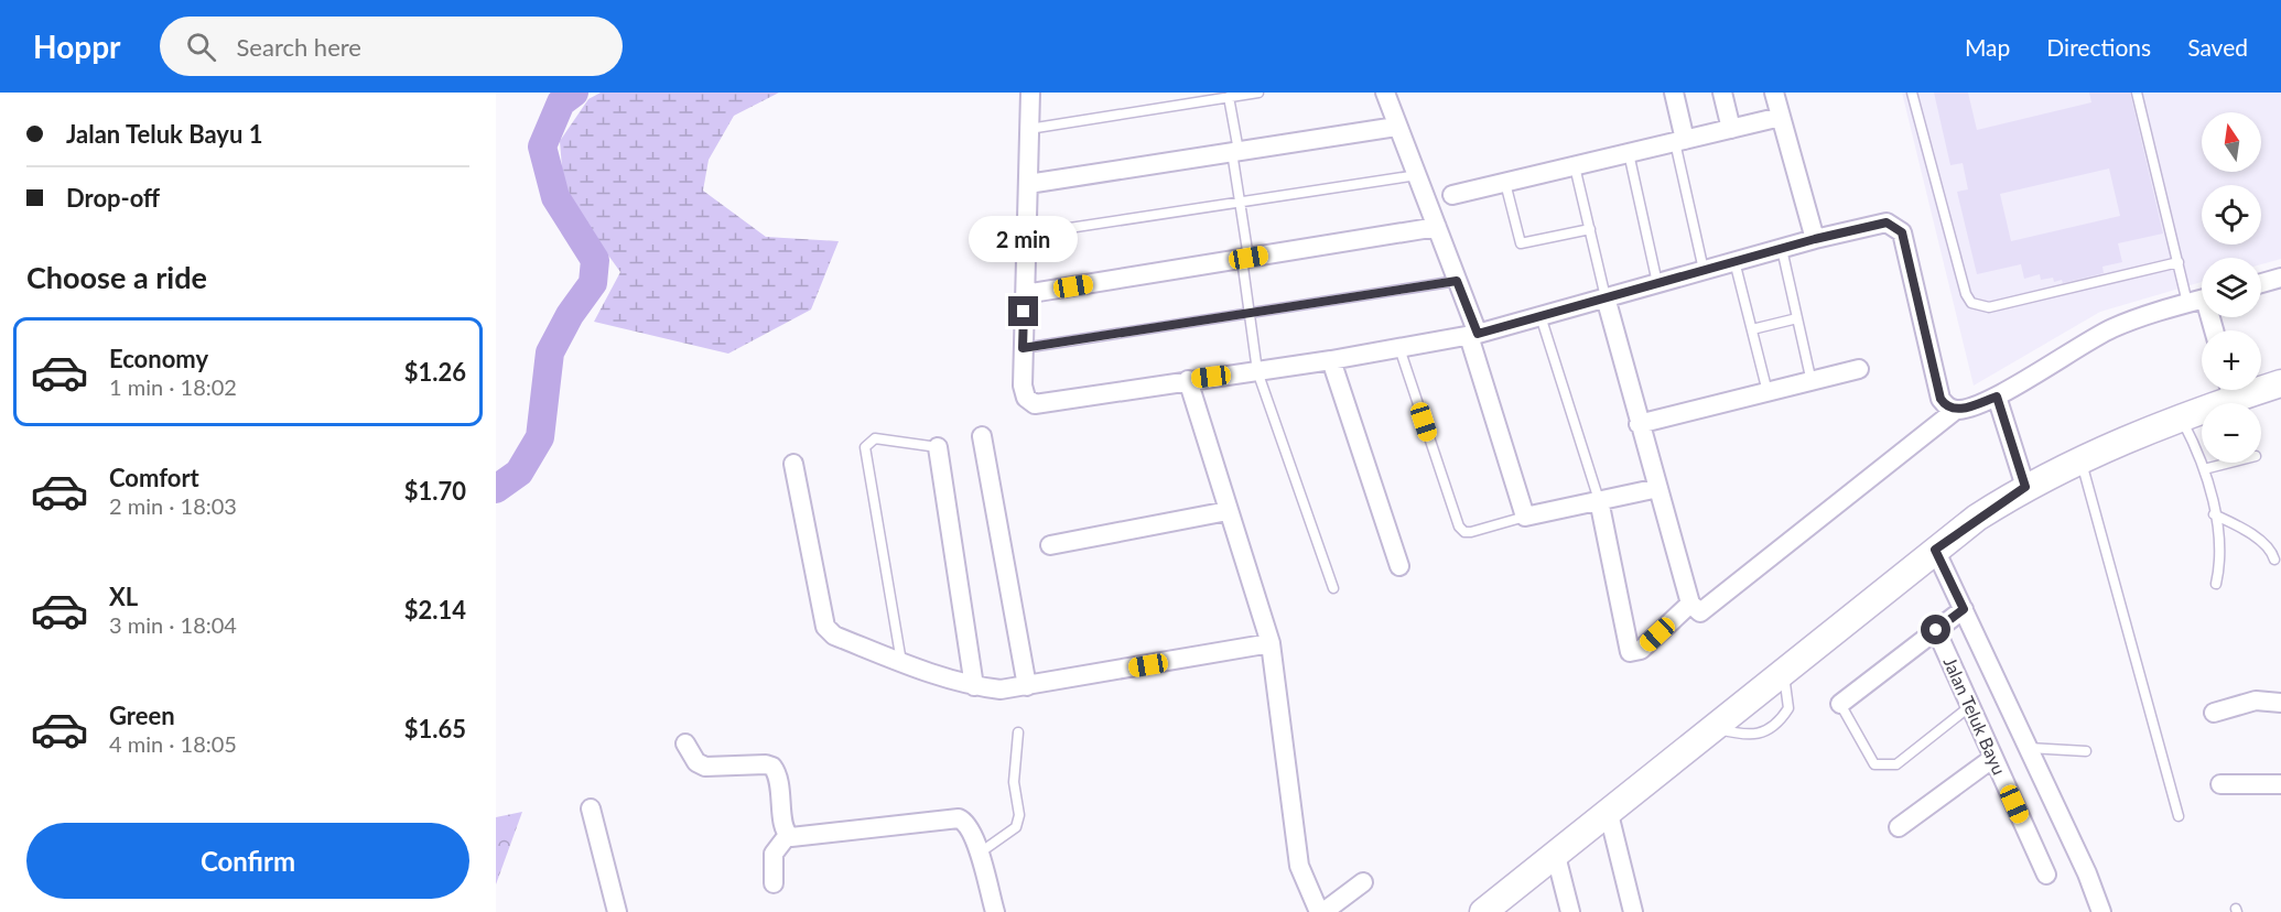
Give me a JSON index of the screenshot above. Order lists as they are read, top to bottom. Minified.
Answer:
{"streets":{"street":["Jalan Teluk Bayu"]},"north":"top","page":{"header":"Hoppr","search":"Search here","nav":["Map","Directions","Saved"],"banner":["Jalan Teluk Bayu 1","Drop-off"],"map_buttons":["+","−"],"bubble":"2 min","heading":"Choose a ride","list":[{"name":"Economy","note":"1 min · 18:02","value":"$1.26"},{"name":"Comfort","note":"2 min · 18:03","value":"$1.70"},{"name":"XL","note":"3 min · 18:04","value":"$2.14"},{"name":"Green","note":"4 min · 18:05","value":"$1.65"}],"buttons":"Confirm"}}
